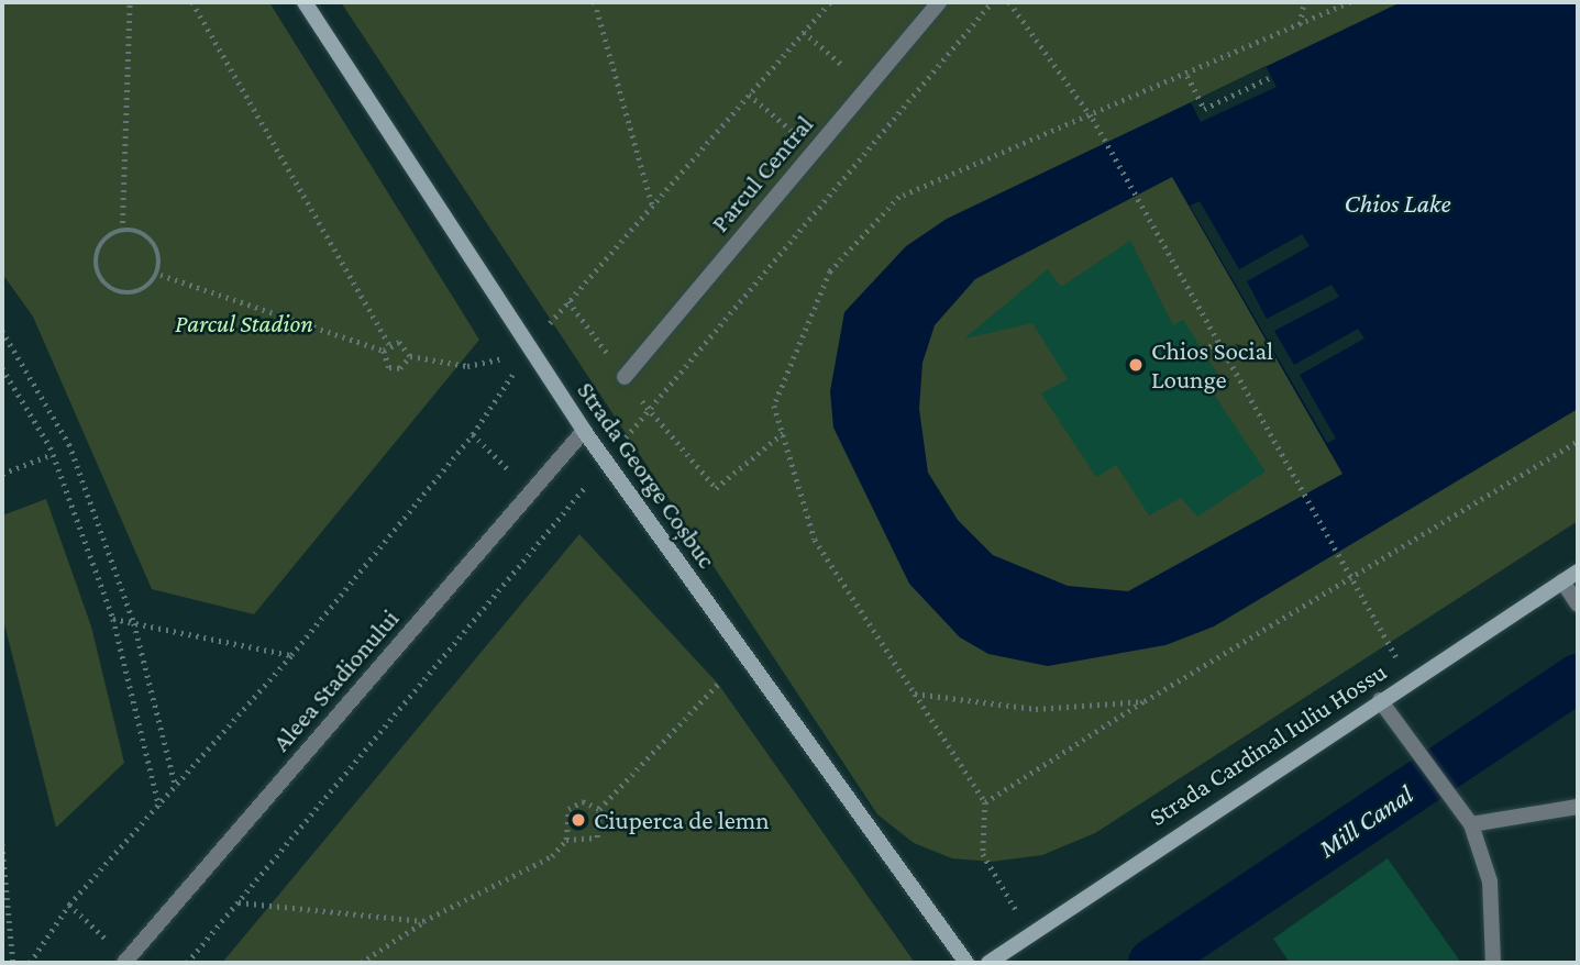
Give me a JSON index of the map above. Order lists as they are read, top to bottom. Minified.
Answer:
{"streets":{"main road":["Strada George Coșbuc","Strada Cardinal Iuliu Hossu"],"street":["Parcul Central","Aleea Stadionului"]},"crossings":[["Strada George Coșbuc","Aleea Stadionului"]],"water":["Chios Lake","Mill Canal"],"parks":["Parcul Stadion"],"places":["Chios Social Lounge","Ciuperca de lemn"]}
